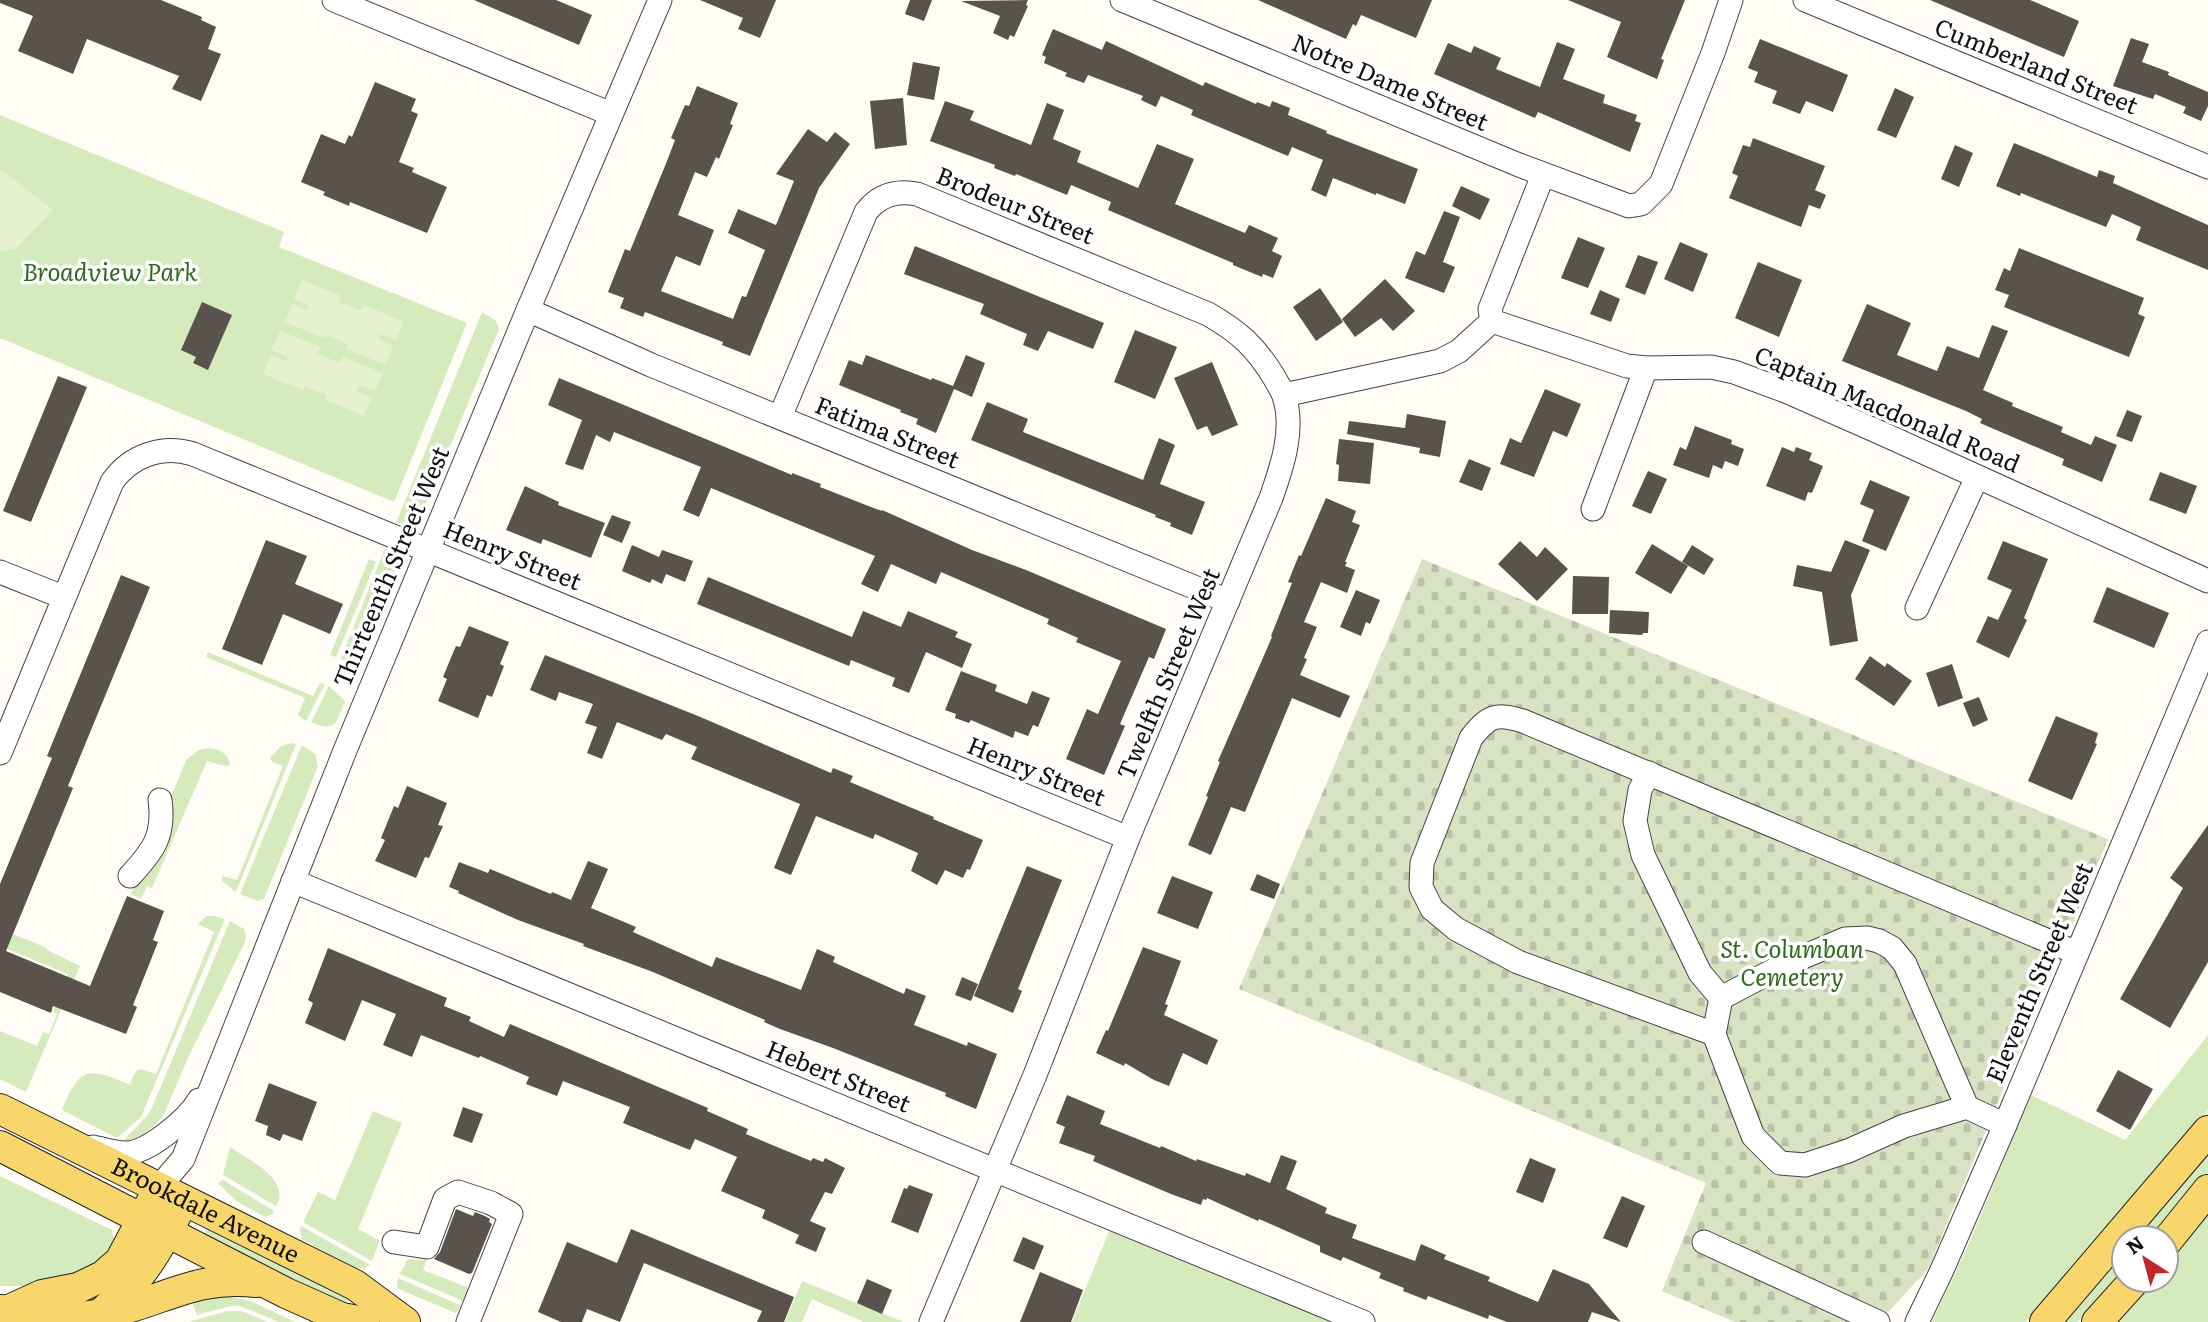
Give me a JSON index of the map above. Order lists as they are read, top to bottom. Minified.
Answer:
{"streets":{"main road":["Brookdale Avenue"],"street":["Cumberland Street","Notre Dame Street","Brodeur Street","Captain Macdonald Road","Fatima Street","Henry Street","Thirteenth Street West","Twelfth Street West","Eleventh Street West","Hebert Street"]},"crossings":[["Brodeur Street","Fatima Street"],["Brodeur Street","Twelfth Street West"],["Fatima Street","Thirteenth Street West"],["Fatima Street","Twelfth Street West"],["Henry Street","Thirteenth Street West"],["Henry Street","Twelfth Street West"],["Thirteenth Street West","Hebert Street"],["Thirteenth Street West","Brookdale Avenue"],["Twelfth Street West","Hebert Street"]],"parks":["Broadview Park","St. Columban Cemetery"],"north":"top left"}
